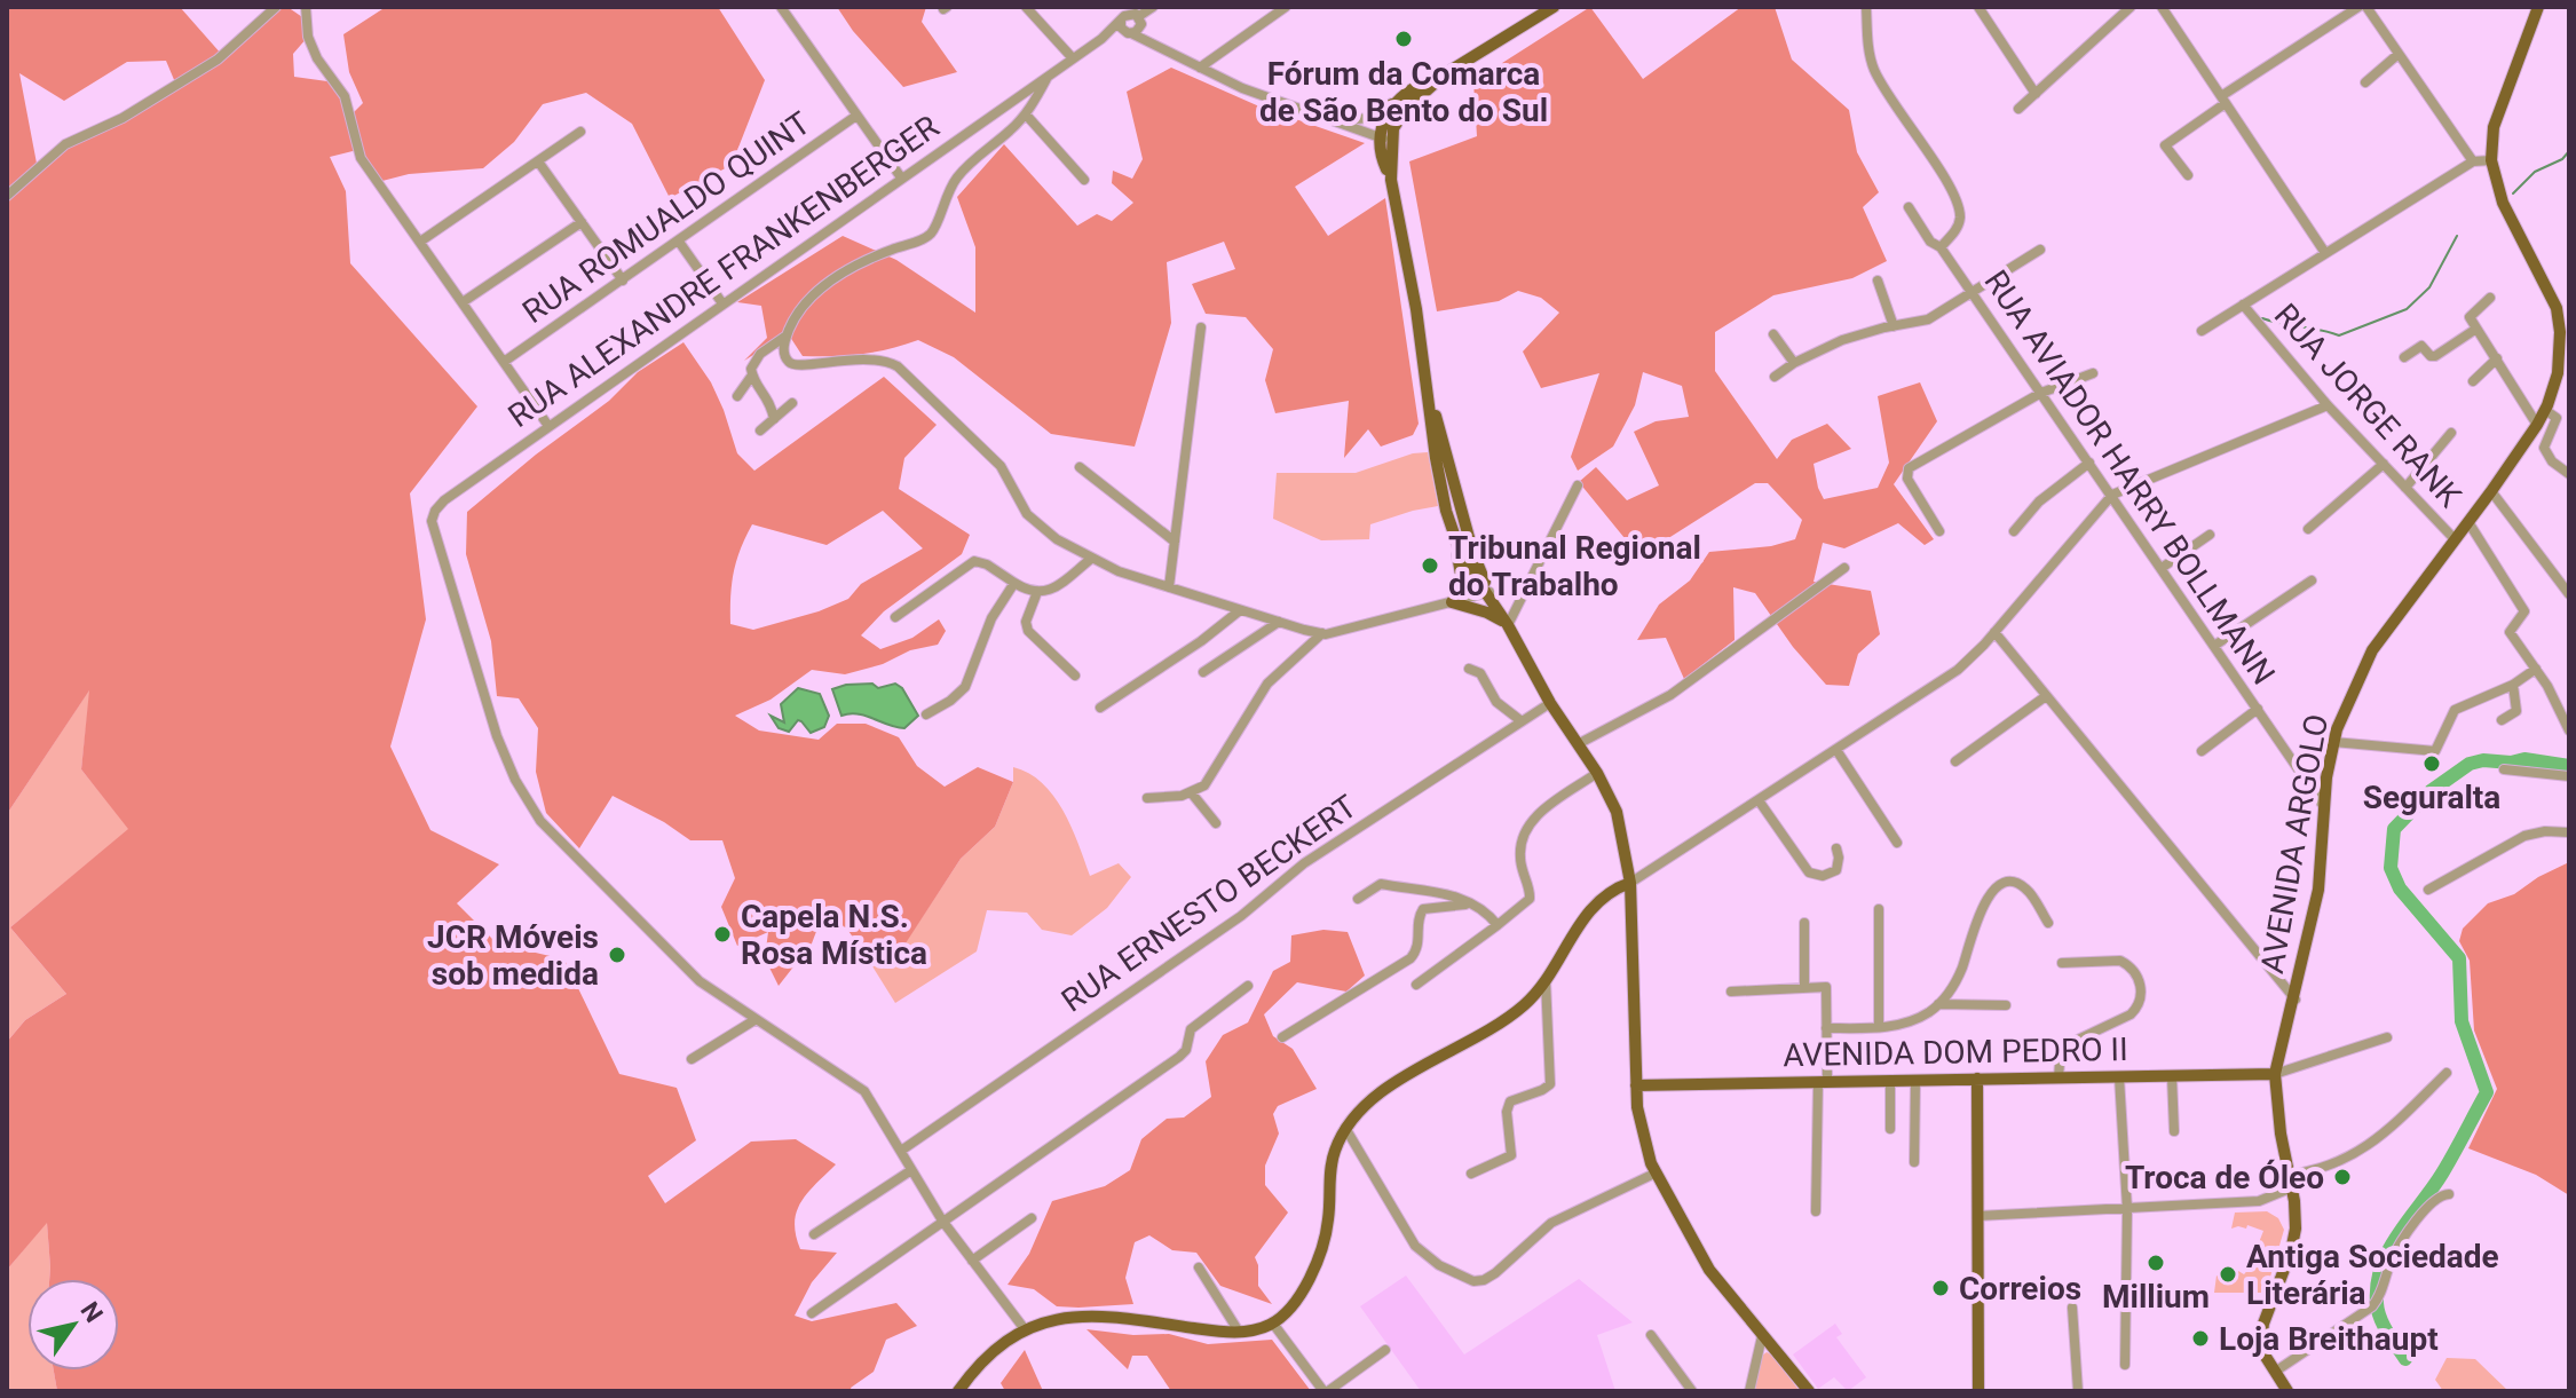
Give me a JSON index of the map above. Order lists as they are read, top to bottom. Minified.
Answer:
{"streets":{"main road":["AVENIDA ARGOLO","AVENIDA DOM PEDRO II"],"street":["RUA ROMUALDO QUINT","RUA ALEXANDRE FRANKENBERGER","RUA JORGE RANK","RUA AVIADOR HARRY BOLLMANN","RUA ERNESTO BECKERT"]},"crossings":[["RUA JORGE RANK","AVENIDA ARGOLO"],["RUA AVIADOR HARRY BOLLMANN","AVENIDA ARGOLO"],["AVENIDA ARGOLO","AVENIDA DOM PEDRO II"]],"places":["Fórum da Comarca de São Bento do Sul","Tribunal Regional do Trabalho","Seguralta","Capela N.S. Rosa Mística","JCR Móveis sob medida","Troca de Óleo","Millium","Antiga Sociedade Literária","Correios","Loja Breithaupt"],"north":"top right"}
